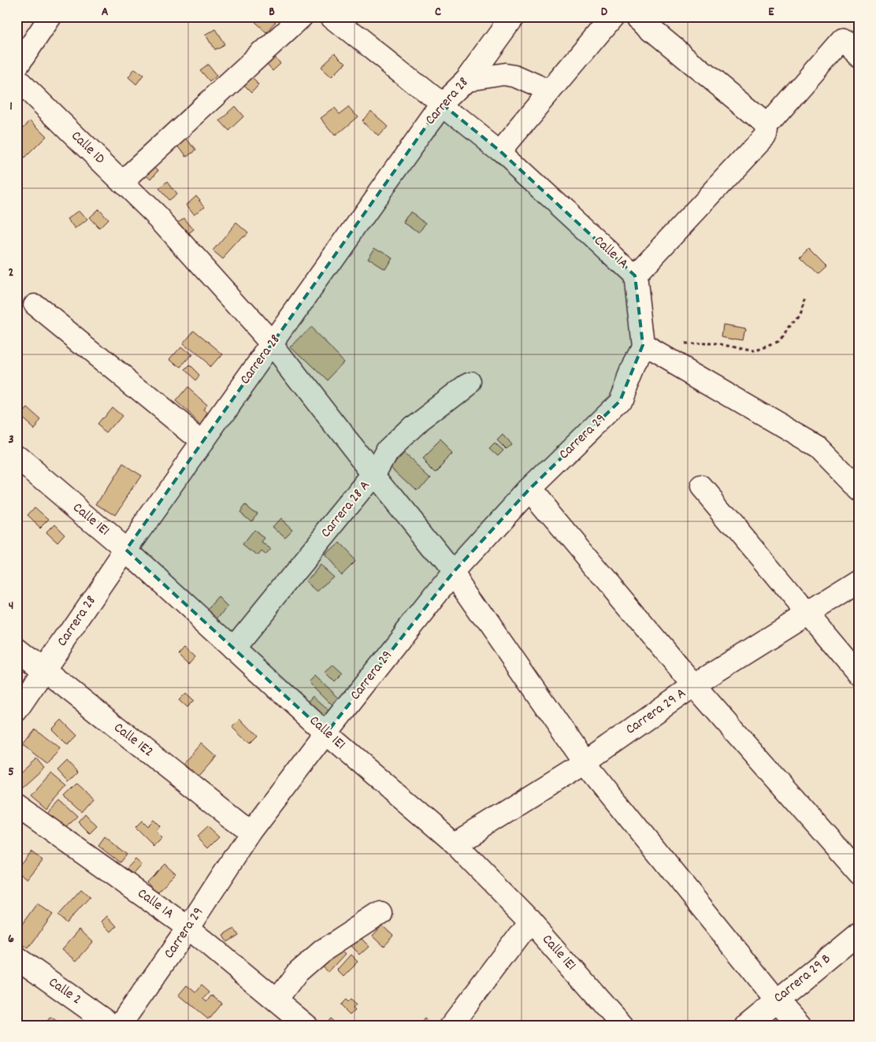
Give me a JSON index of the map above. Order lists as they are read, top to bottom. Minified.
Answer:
{"streets":{"street":["Carrera 28","Calle 1D","Calle 1A","Carrera 29","Carrera 28 A","Calle 1E1","Carrera 29 A","Calle 1E2","Carrera 29 B","Calle 2"]},"crossings":[["Carrera 28","Calle 1D"],["Carrera 28","Calle 1A"],["Carrera 28","Calle 1E1"],["Carrera 28","Calle 1E2"],["Calle 1D","Carrera 29"],["Calle 1D","Carrera 28 A"],["Calle 1D","Carrera 29 A"],["Calle 1D","Carrera 29 B"],["Calle 1A","Carrera 29"],["Carrera 29","Calle 1E1"],["Carrera 29","Calle 1E2"],["Carrera 28 A","Calle 1E1"],["Calle 1E1","Carrera 29 A"]],"grid":{"columns":["A","B","C","D","E"],"rows":["1","2","3","4","5","6"]}}
